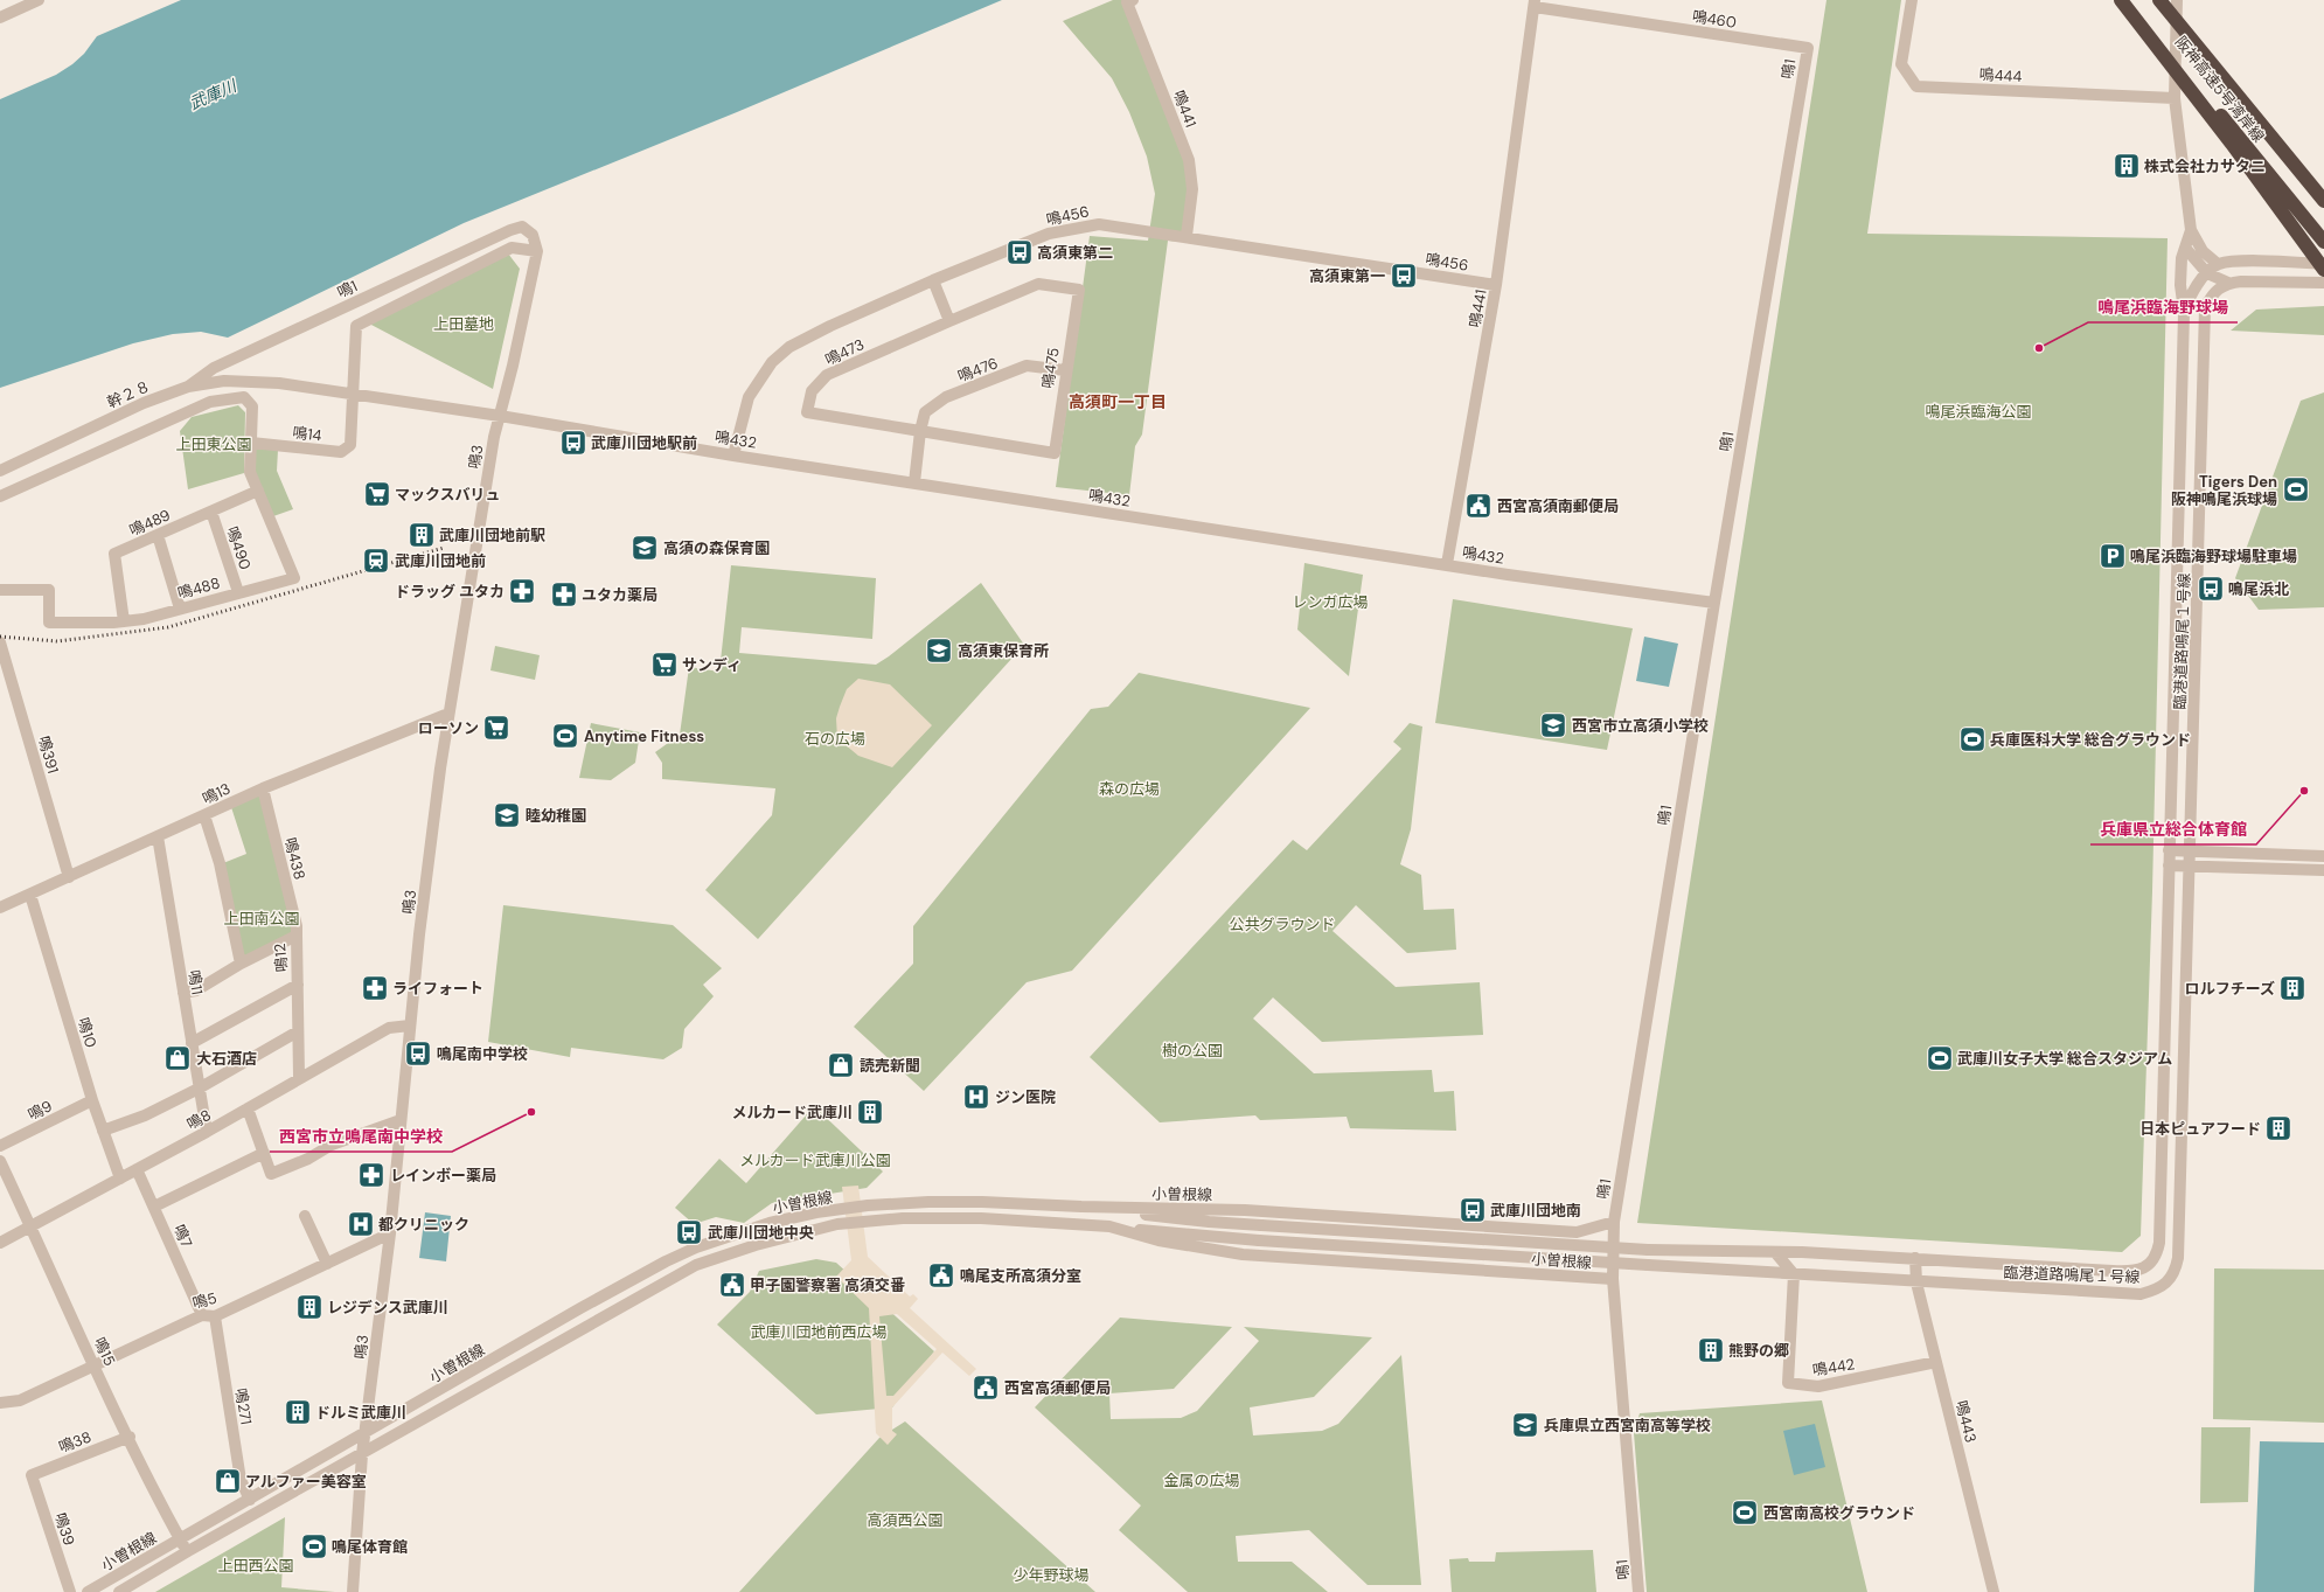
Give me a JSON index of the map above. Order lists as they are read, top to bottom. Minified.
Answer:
{"streets":{"highway":["阪神高速5号湾岸線"],"street":["鳴460","鳴1","鳴444","鳴441","鳴456","鳴473","鳴475","鳴476","幹２８","鳴14","鳴432","鳴3","鳴489","鳴490","鳴488","臨港道路鳴尾１号線","鳴391","鳴13","鳴438","鳴12","鳴11","鳴10","鳴9","鳴8","小曽根線","鳴7","鳴5","鳴15","鳴442","鳴271","鳴443","鳴38","鳴39"]},"crossings":[["鳴460","鳴1"],["鳴460","鳴441"],["鳴1","幹２８"],["鳴1","鳴14"],["鳴1","鳴432"],["鳴1","鳴3"],["鳴1","小曽根線"],["鳴441","鳴456"],["鳴441","鳴432"],["鳴456","鳴432"],["鳴473","鳴475"],["鳴473","鳴476"],["鳴475","鳴476"],["幹２８","鳴14"],["幹２８","鳴432"],["鳴14","鳴432"],["鳴14","鳴3"],["鳴14","鳴488"],["鳴432","鳴3"],["鳴3","鳴13"],["鳴3","鳴8"],["鳴3","小曽根線"],["鳴3","鳴5"],["鳴489","鳴490"],["鳴489","鳴488"],["鳴490","鳴488"],["臨港道路鳴尾１号線","小曽根線"],["臨港道路鳴尾１号線","鳴442"],["臨港道路鳴尾１号線","鳴443"],["鳴391","鳴13"],["鳴13","鳴438"],["鳴13","鳴11"],["鳴13","鳴10"],["鳴438","鳴12"],["鳴12","鳴11"],["鳴12","鳴8"],["鳴11","鳴8"],["鳴10","鳴9"],["鳴10","鳴8"],["鳴8","鳴7"],["鳴8","鳴15"],["小曽根線","鳴15"],["小曽根線","鳴271"],["鳴7","鳴5"],["鳴5","鳴15"],["鳴5","鳴271"],["鳴15","鳴38"],["鳴442","鳴443"],["鳴38","鳴39"]],"districts":["高須町一丁目"],"water":["武庫川"],"parks":["上田墓地","鳴尾浜臨海公園","上田東公園","レンガ広場","石の広場","森の広場","上田南公園","公共グラウンド","樹の公園","メルカード武庫川公園","武庫川団地前西広場","金属の広場","高須西公園","上田西公園","少年野球場"],"places":{"building":["株式会社カサタニ","武庫川団地前駅","ロルフチーズ","メルカード武庫川","日本ピュアフード","レジデンス武庫川","熊野の郷","ドルミ武庫川"],"bus stop":["高須東第二","高須東第一","武庫川団地駅前","鳴尾浜北","鳴尾南中学校","武庫川団地南","武庫川団地中央"],"other":["鳴尾浜臨海野球場","兵庫県立総合体育館","西宮市立鳴尾南中学校"],"sports":["Tigers Den 阪神鳴尾浜球場","Anytime Fitness","兵庫医科大学 総合グラウンド","武庫川女子大学 総合スタジアム","西宮南高校グラウンド","鳴尾体育館"],"supermarket":["マックスバリュ","サンディ","ローソン"],"public building":["西宮高須南郵便局","鳴尾支所高須分室","甲子園警察署 高須交番","西宮高須郵便局"],"school or university":["高須の森保育園","高須東保育所","西宮市立高須小学校","睦幼稚園","兵庫県立西宮南高等学校"],"parking":["鳴尾浜臨海野球場駐車場"],"station":["武庫川団地前"],"pharmacy":["ドラッグ ユタカ","ユタカ薬局","ライフォート","レインボー薬局"],"shop":["大石酒店","読売新聞","アルファー美容室"],"hospital":["ジン医院","都クリニック"]}}
